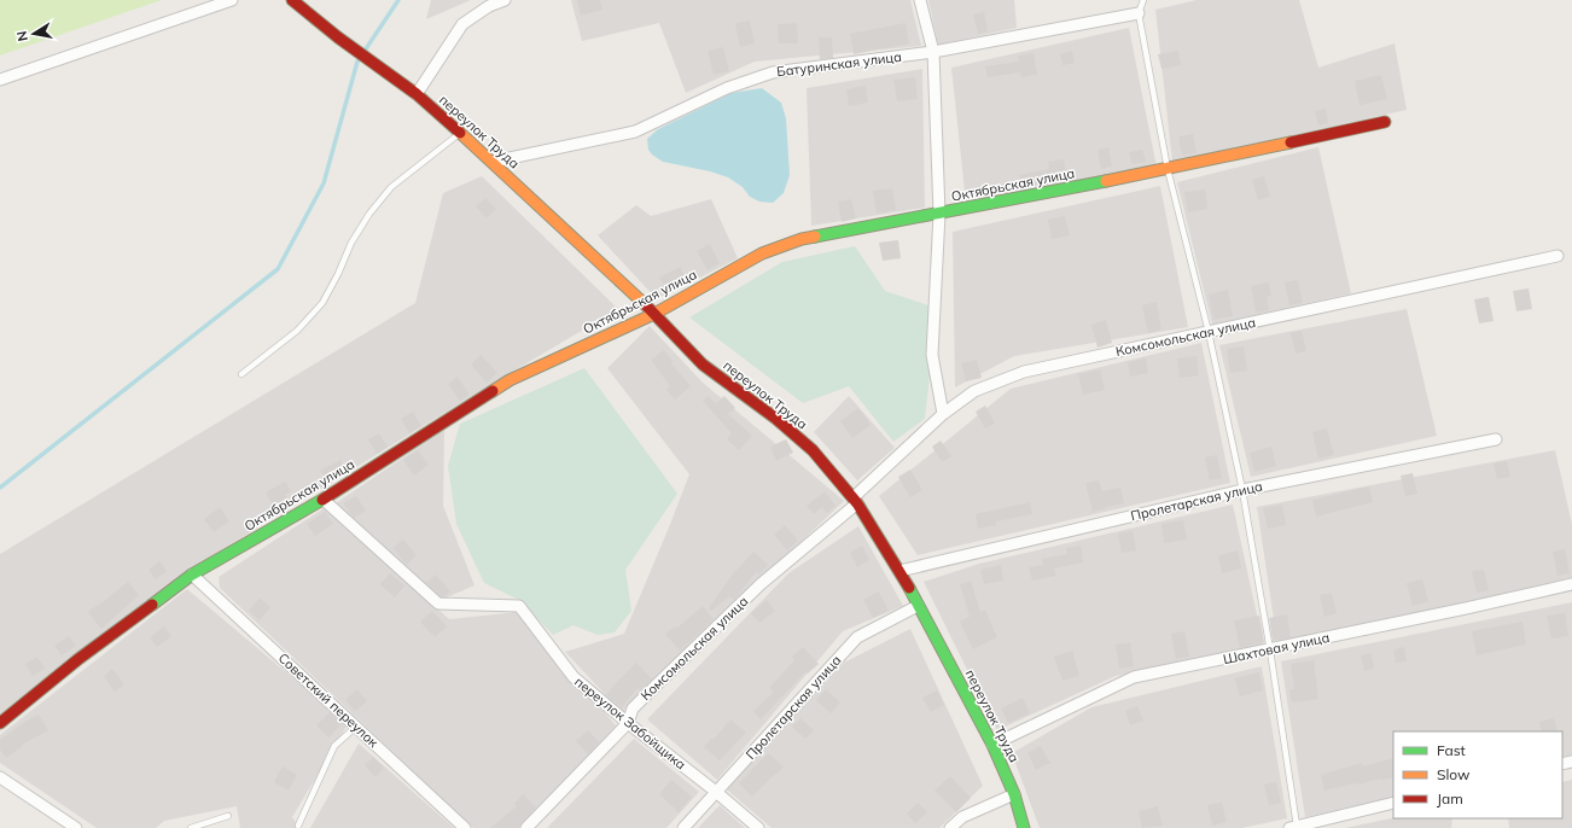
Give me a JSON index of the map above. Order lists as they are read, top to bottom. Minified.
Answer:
{"streets":{"street":["Батуринская улица","переулок Труда","Октябрьская улица","Комсомольская улица","Пролетарская улица","Шахтовая улица","Советский переулок","переулок Забойщика"]},"crossings":[["Батуринская улица","переулок Труда"],["переулок Труда","Октябрьская улица"],["переулок Труда","Комсомольская улица"],["переулок Труда","Пролетарская улица"],["переулок Труда","Шахтовая улица"],["Октябрьская улица","Советский переулок"],["Октябрьская улица","переулок Забойщика"],["Комсомольская улица","переулок Забойщика"],["Пролетарская улица","переулок Забойщика"]],"legend":["Fast","Slow","Jam"],"north":"left"}
